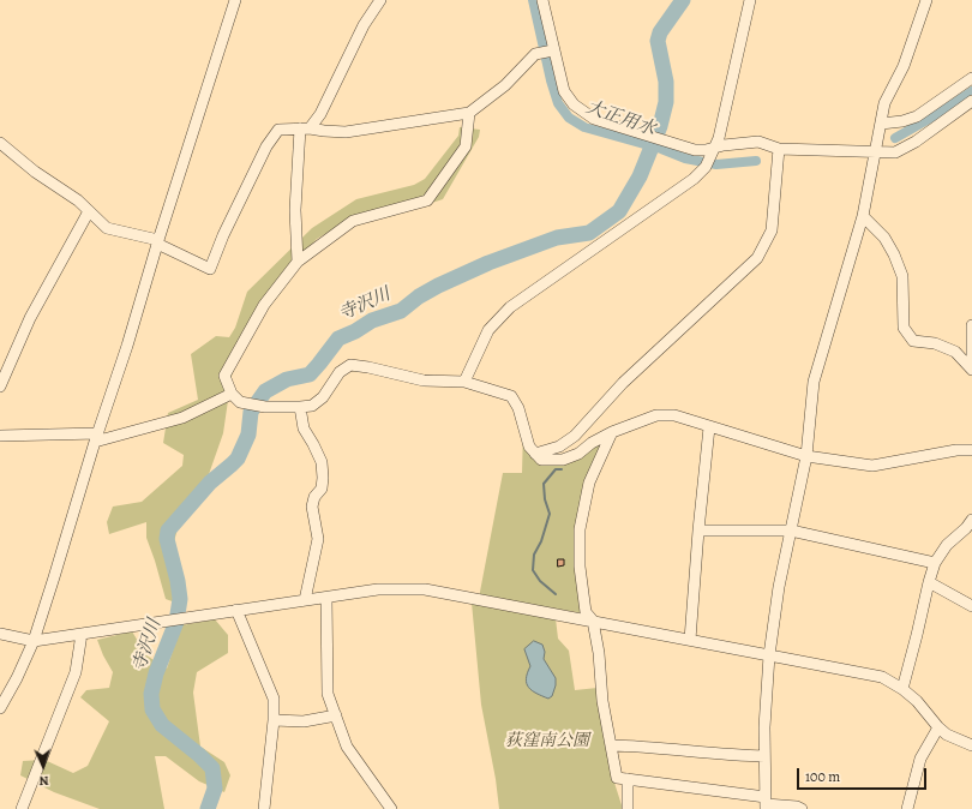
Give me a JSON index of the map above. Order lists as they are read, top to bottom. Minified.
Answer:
{"water":["大正用水","寺沢川"],"parks":["荻窪南公園"],"scale_bar":"100 m","north":"bottom"}
